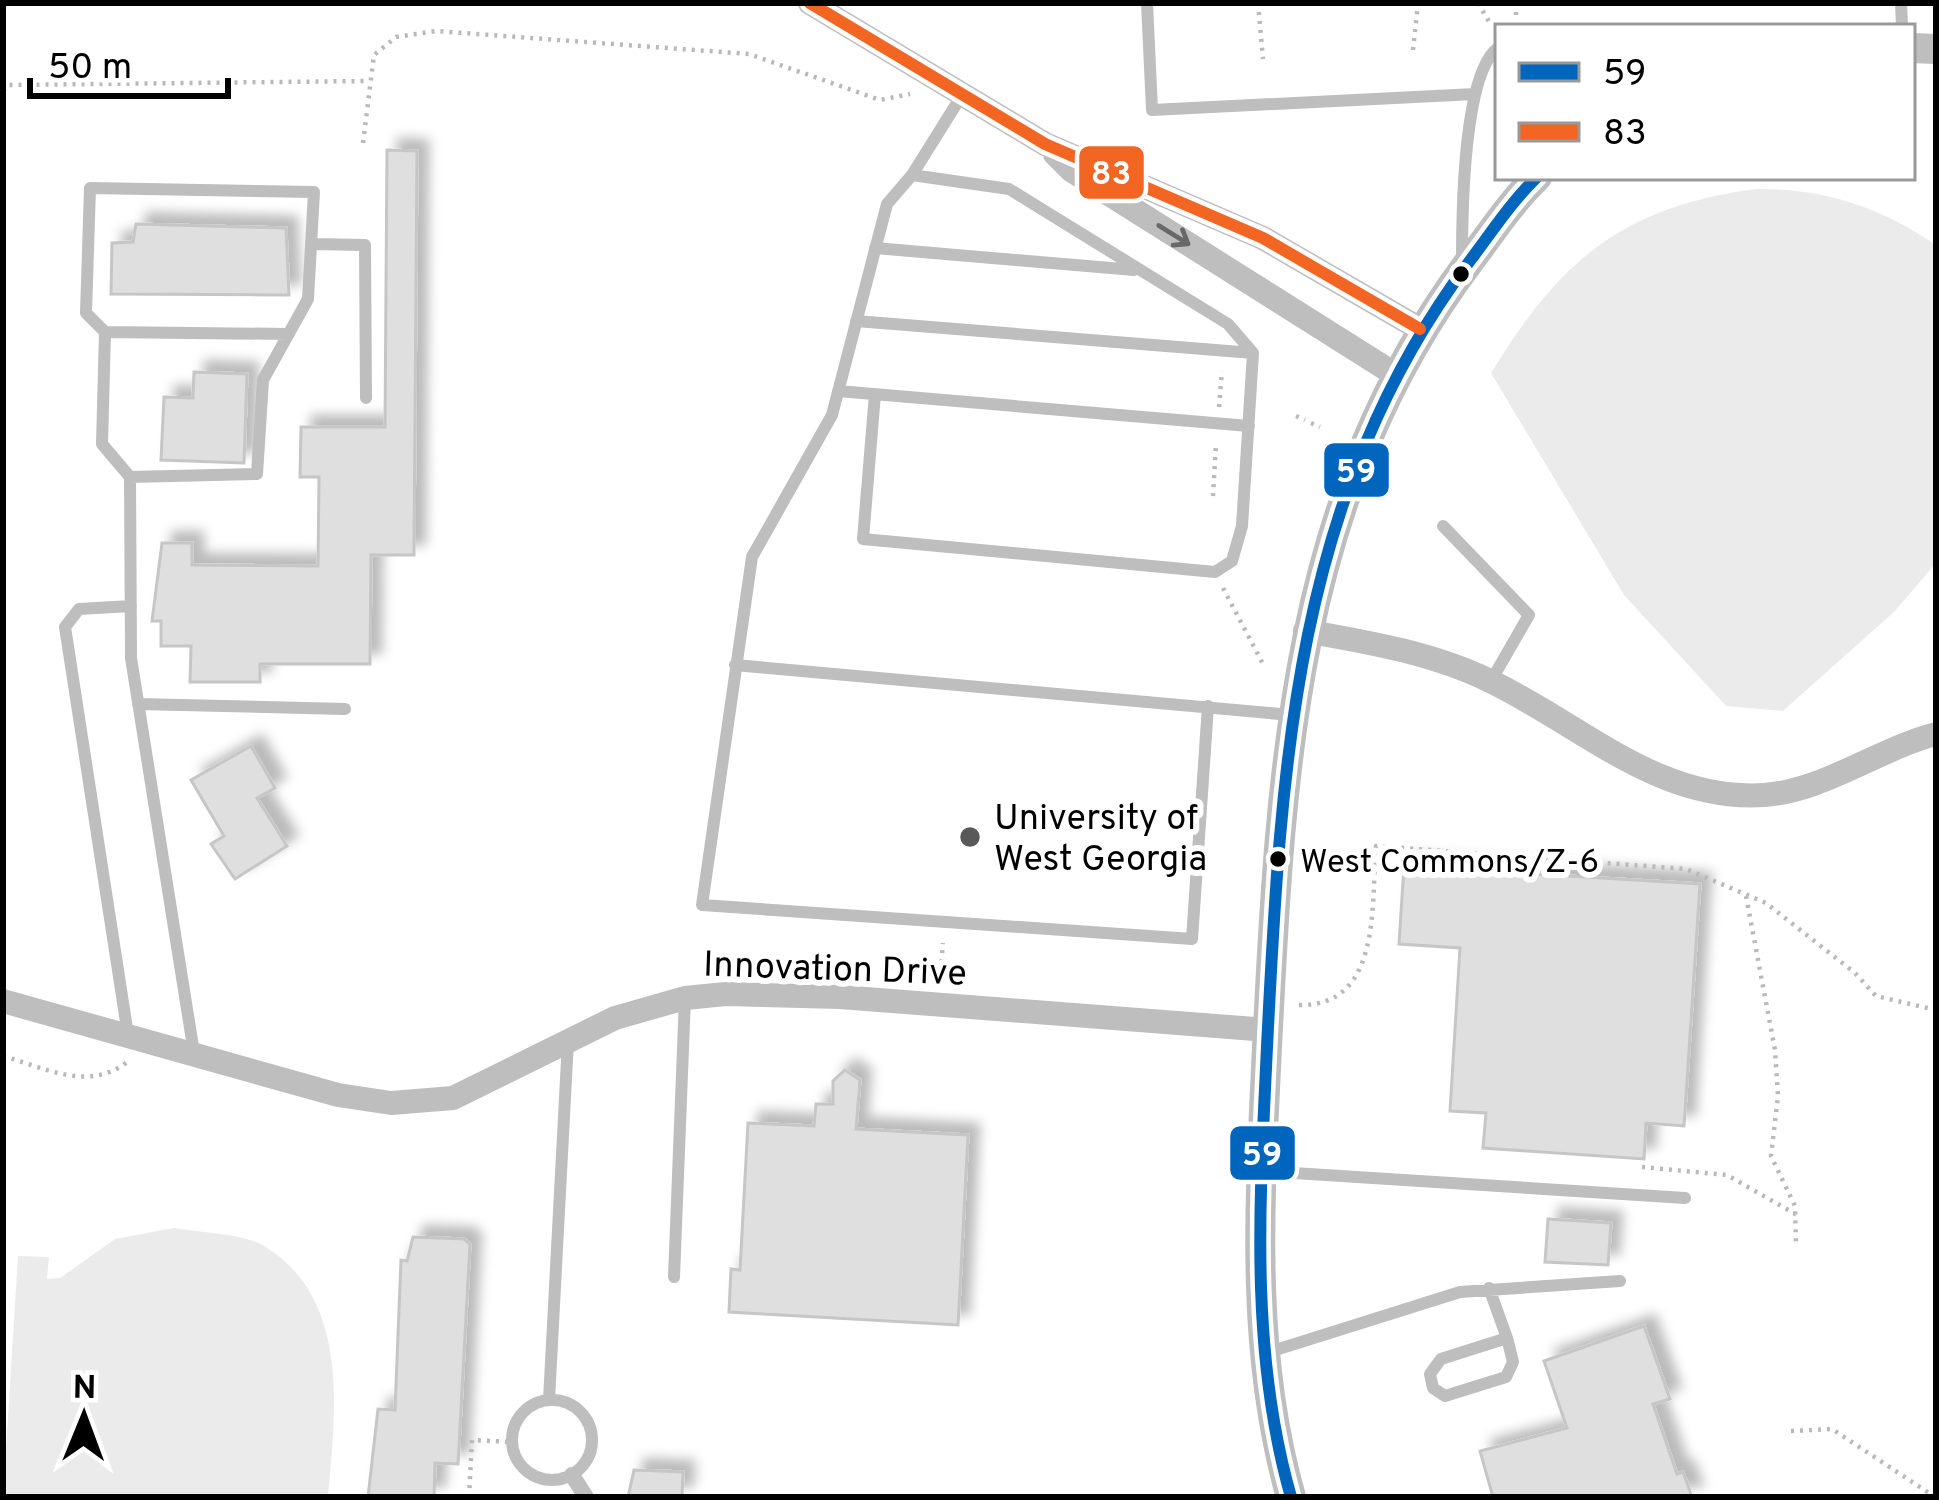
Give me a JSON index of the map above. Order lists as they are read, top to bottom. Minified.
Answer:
{"streets":{"street":["Innovation Drive"]},"places":["University of West Georgia","West Commons/Z-6"],"lines":["transit line 83","transit line 59"],"legend":["59","83"],"scale_bar":"50 m","north":"top"}
